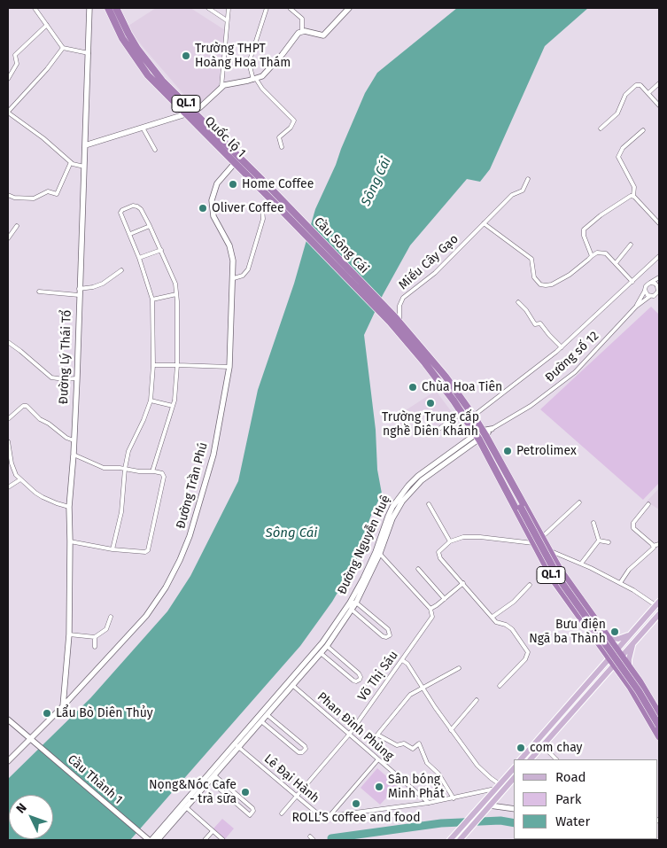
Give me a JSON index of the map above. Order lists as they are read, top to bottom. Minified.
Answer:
{"streets":{"highway":["QL.1","Quốc lộ 1","Cầu Sông Cái"],"street":["Miếu Cây Gạo","Đường Lý Thái Tổ","Đường số 12","Đường Trần Phú","Đường Nguyễn Huệ","Võ Thị Sáu","Phan Đình Phùng","Lê Đại Hành","Cầu Thành 1"]},"crossings":[["QL.1","Cầu Sông Cái"],["QL.1","Miếu Cây Gạo"],["QL.1","Đường Nguyễn Huệ"],["Quốc lộ 1","Cầu Sông Cái"],["Quốc lộ 1","Đường Trần Phú"],["Cầu Sông Cái","Miếu Cây Gạo"],["Đường Lý Thái Tổ","Đường Trần Phú"],["Đường số 12","Đường Nguyễn Huệ"],["Đường Trần Phú","Cầu Thành 1"],["Đường Nguyễn Huệ","Phan Đình Phùng"],["Đường Nguyễn Huệ","Lê Đại Hành"],["Đường Nguyễn Huệ","Cầu Thành 1"],["Võ Thị Sáu","Phan Đình Phùng"],["Võ Thị Sáu","Lê Đại Hành"]],"water":["Sông Cái"],"places":["Trường THPT Hoàng Hoa Thám","Home Coffee","Oliver Coffee","Chùa Hoa Tiên","Trường Trung cấp nghề Diên Khánh","Petrolimex","Bưu điện Ngã ba Thành","Lẩu Bò Diên Thủy","com chay","Sân bóng Minh Phát","Nọng&Nóc Cafe - trà sữa","ROLL’S coffee and food"],"legend":["Road","Park","Water"],"north":"top left"}
